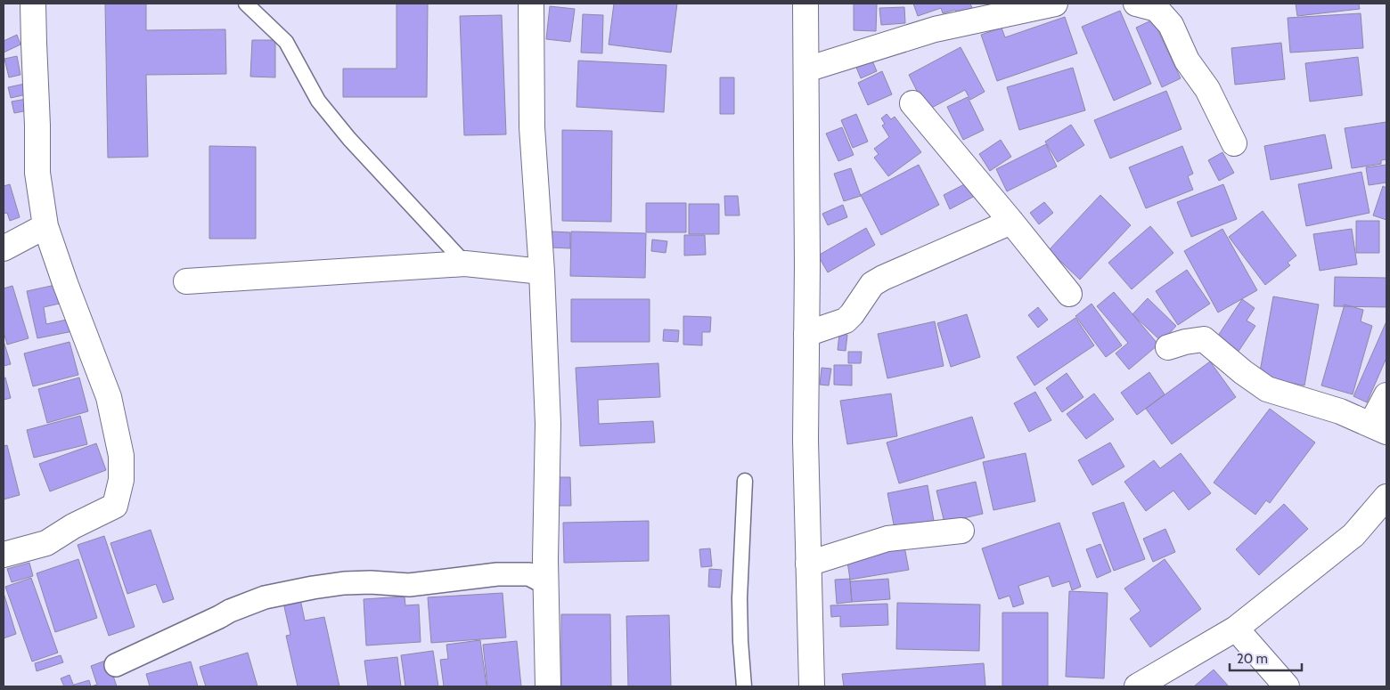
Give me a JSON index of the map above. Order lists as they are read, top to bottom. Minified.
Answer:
{"scale_bar":"20 m"}
